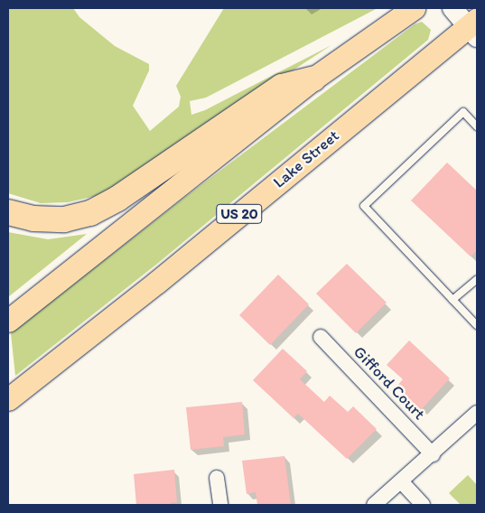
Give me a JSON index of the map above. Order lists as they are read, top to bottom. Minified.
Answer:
{"streets":{"main road":["Lake Street","US 20"],"street":["Gifford Court"]}}
